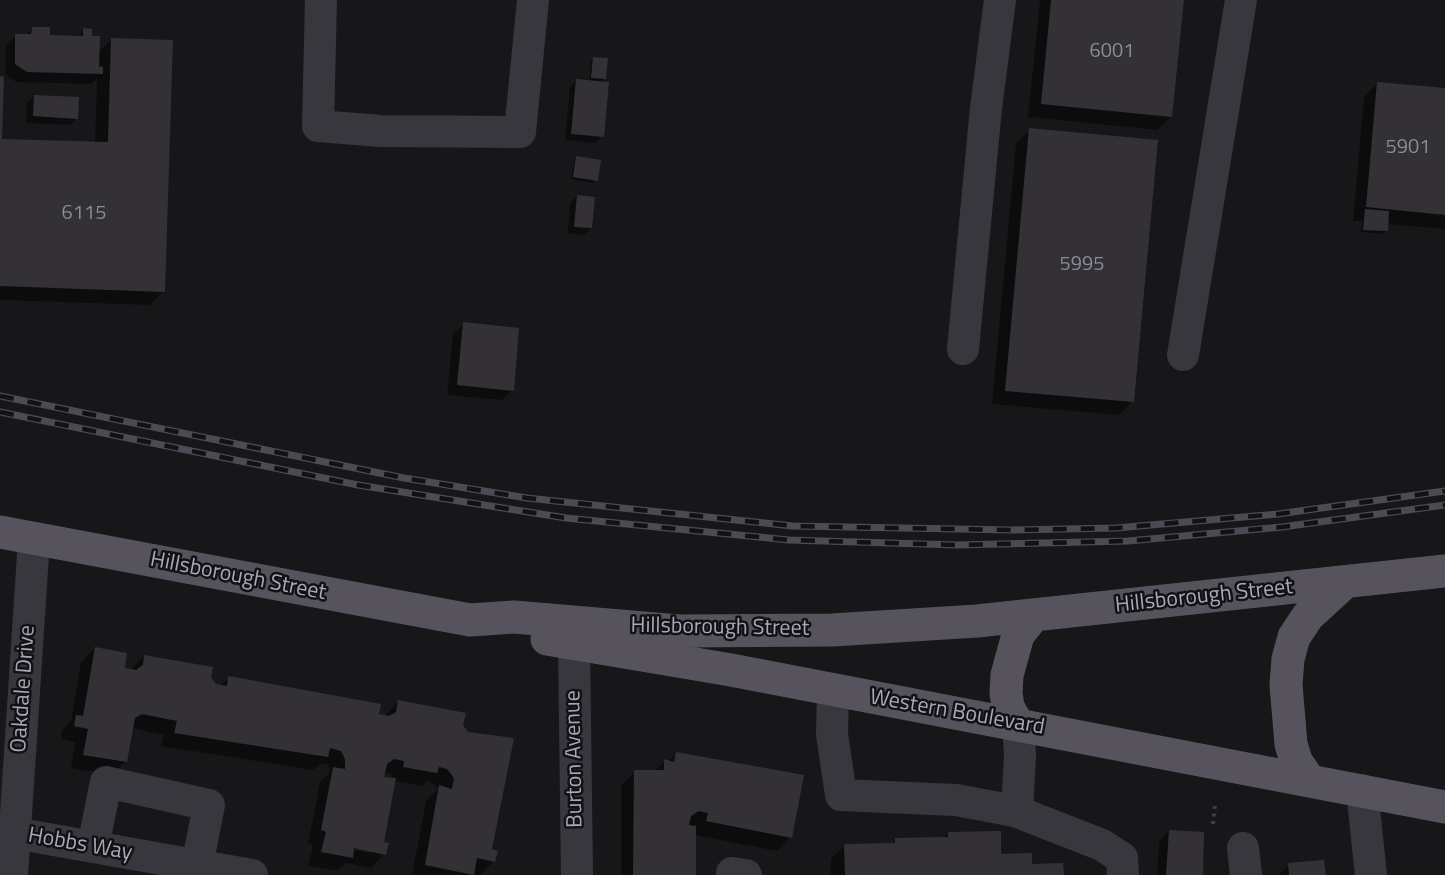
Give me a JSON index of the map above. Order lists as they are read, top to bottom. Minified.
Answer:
{"streets":{"main road":["Hillsborough Street","Western Boulevard"],"street":["Oakdale Drive","Burton Avenue","Hobbs Way"]},"crossings":[["Hillsborough Street","Oakdale Drive"],["Hillsborough Street","Western Boulevard"],["Oakdale Drive","Hobbs Way"],["Western Boulevard","Burton Avenue"]],"house_numbers":["6001","5901","6115","5995"]}
